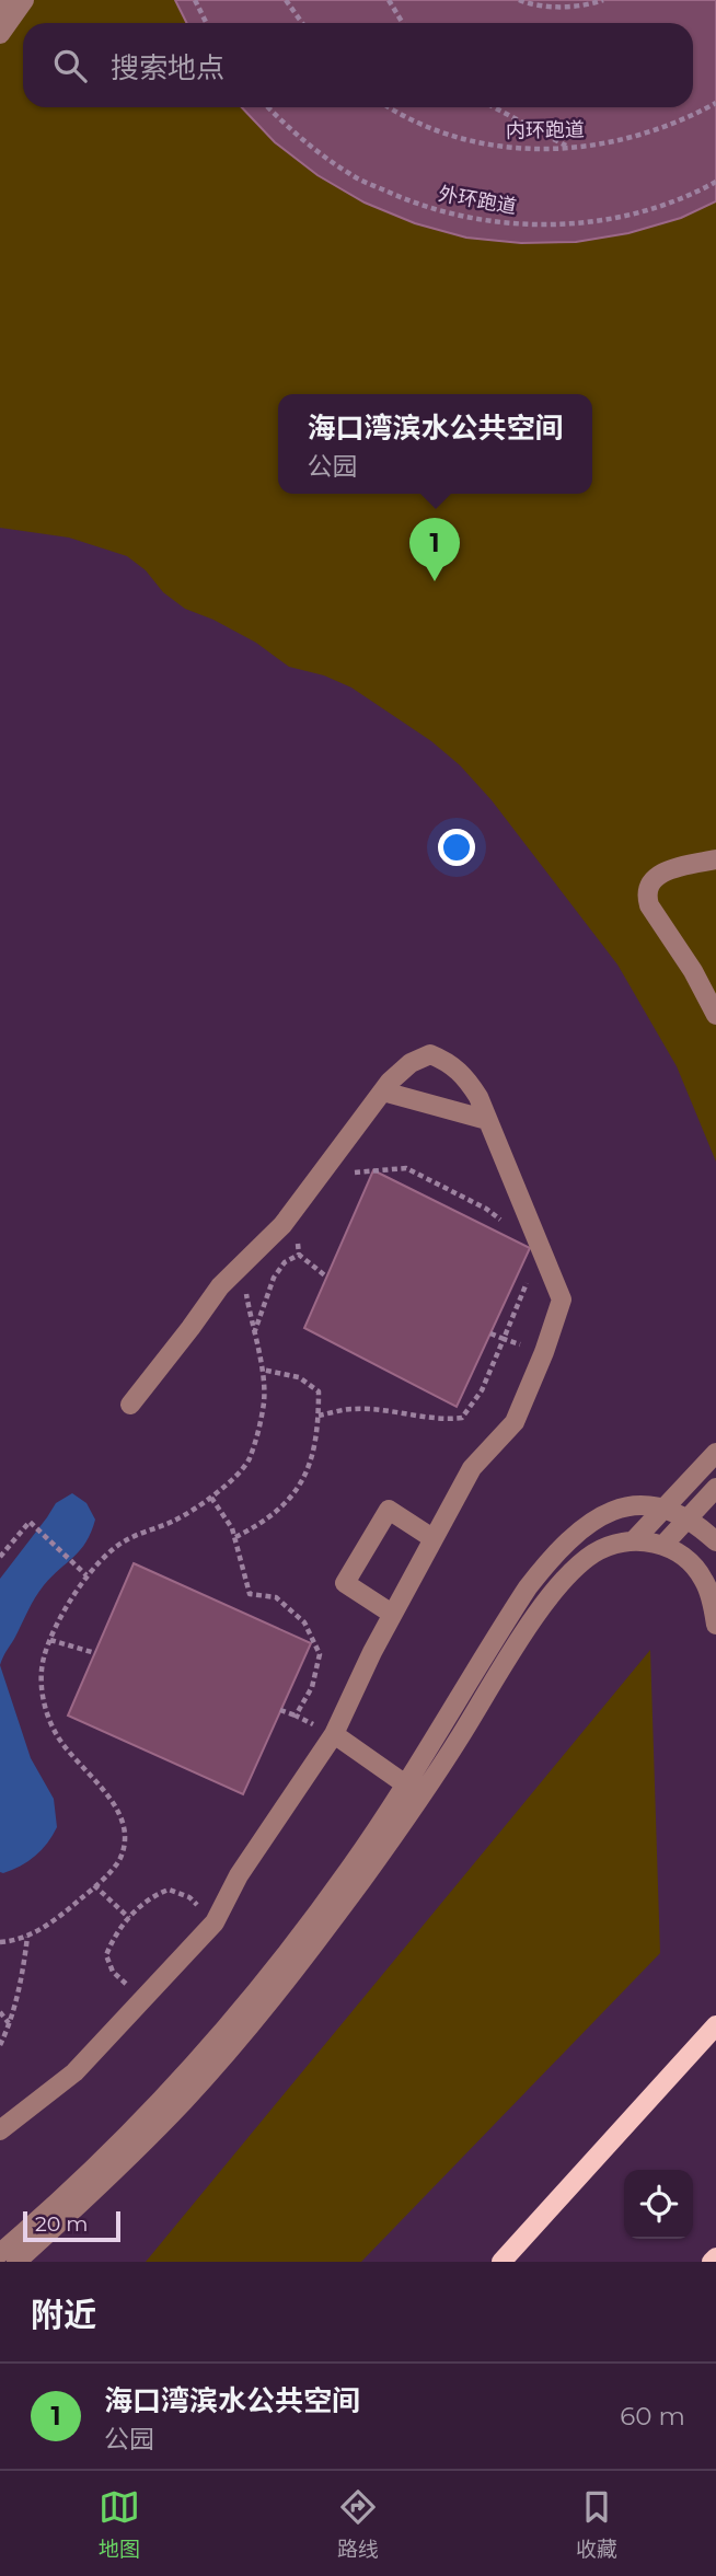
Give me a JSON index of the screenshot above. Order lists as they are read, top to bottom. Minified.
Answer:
{"streets":{"path":["内环跑道","外环跑道"]},"scale_bar":"20 m","page":{"search":"搜索地点","popup":["海口湾滨水公共空间","公园"],"pins":"1","scale":"20 m","heading":"附近","list":[{"mark":"1","name":"海口湾滨水公共空间","note":"公园","value":"60 m"}],"nav":["地图","路线","收藏"]}}
